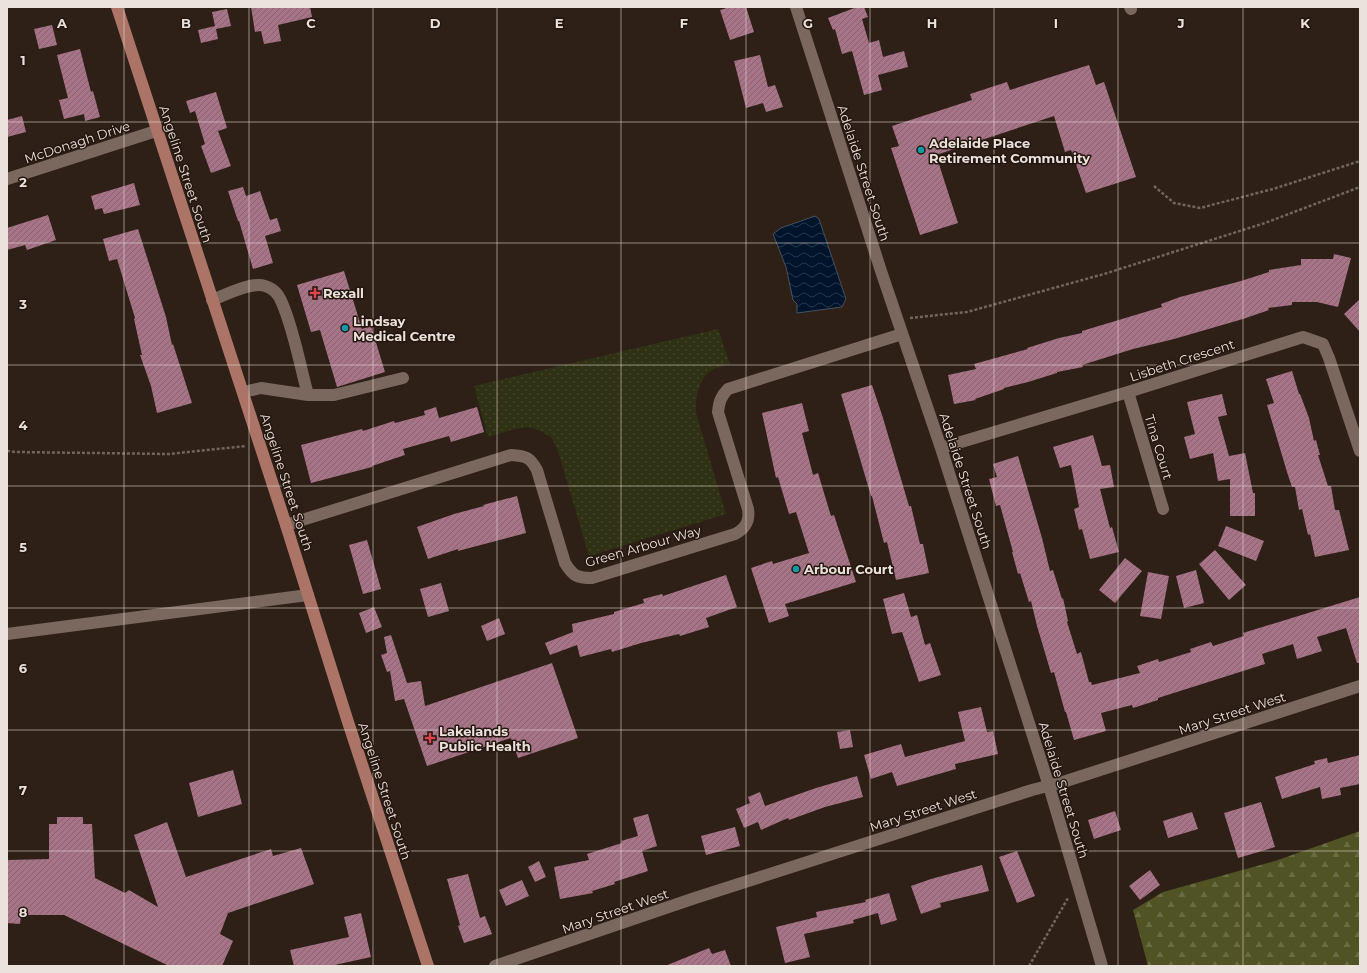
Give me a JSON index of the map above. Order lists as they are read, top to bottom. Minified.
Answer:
{"streets":{"main road":["Angeline Street South"],"street":["McDonagh Drive","Adelaide Street South","Lisbeth Crescent","Tina Court","Green Arbour Way","Mary Street West"]},"crossings":[["McDonagh Drive","Angeline Street South"],["Adelaide Street South","Lisbeth Crescent"],["Adelaide Street South","Green Arbour Way"],["Adelaide Street South","Mary Street West"],["Angeline Street South","Green Arbour Way"],["Lisbeth Crescent","Tina Court"]],"places":{"other":["Adelaide Place Retirement Community","Lindsay Medical Centre","Arbour Court"],"health":["Rexall","Lakelands Public Health"]},"grid":{"columns":["A","B","C","D","E","F","G","H","I","J","K"],"rows":["1","2","3","4","5","6","7","8"]}}
